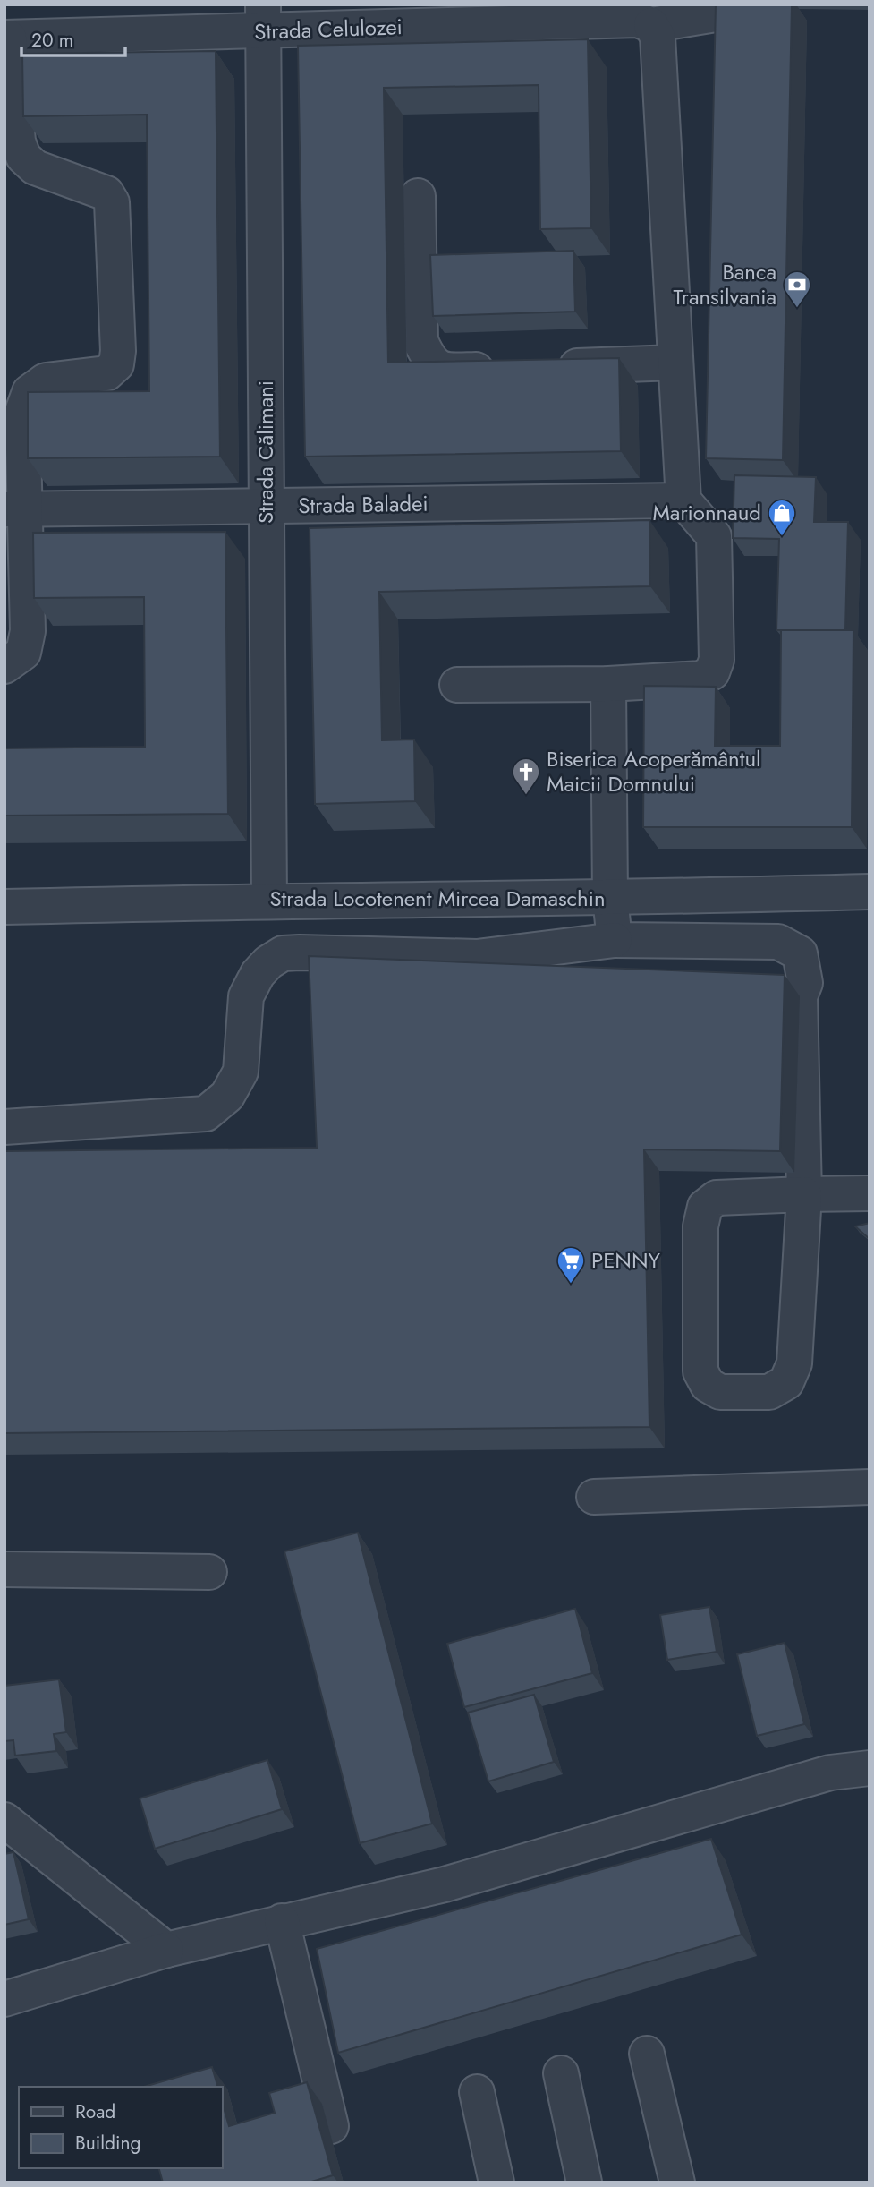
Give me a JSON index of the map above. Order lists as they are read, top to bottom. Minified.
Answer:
{"streets":{"street":["Strada Celulozei","Strada Călimani","Strada Baladei","Strada Locotenent Mircea Damaschin"]},"crossings":[["Strada Celulozei","Strada Călimani"],["Strada Călimani","Strada Baladei"],["Strada Călimani","Strada Locotenent Mircea Damaschin"]],"places":{"bank":["Banca Transilvania"],"shop":["Marionnaud"],"church":["Biserica Acoperământul Maicii Domnului"],"supermarket":["PENNY"]},"legend":["Road","Building"],"scale_bar":"20 m"}
